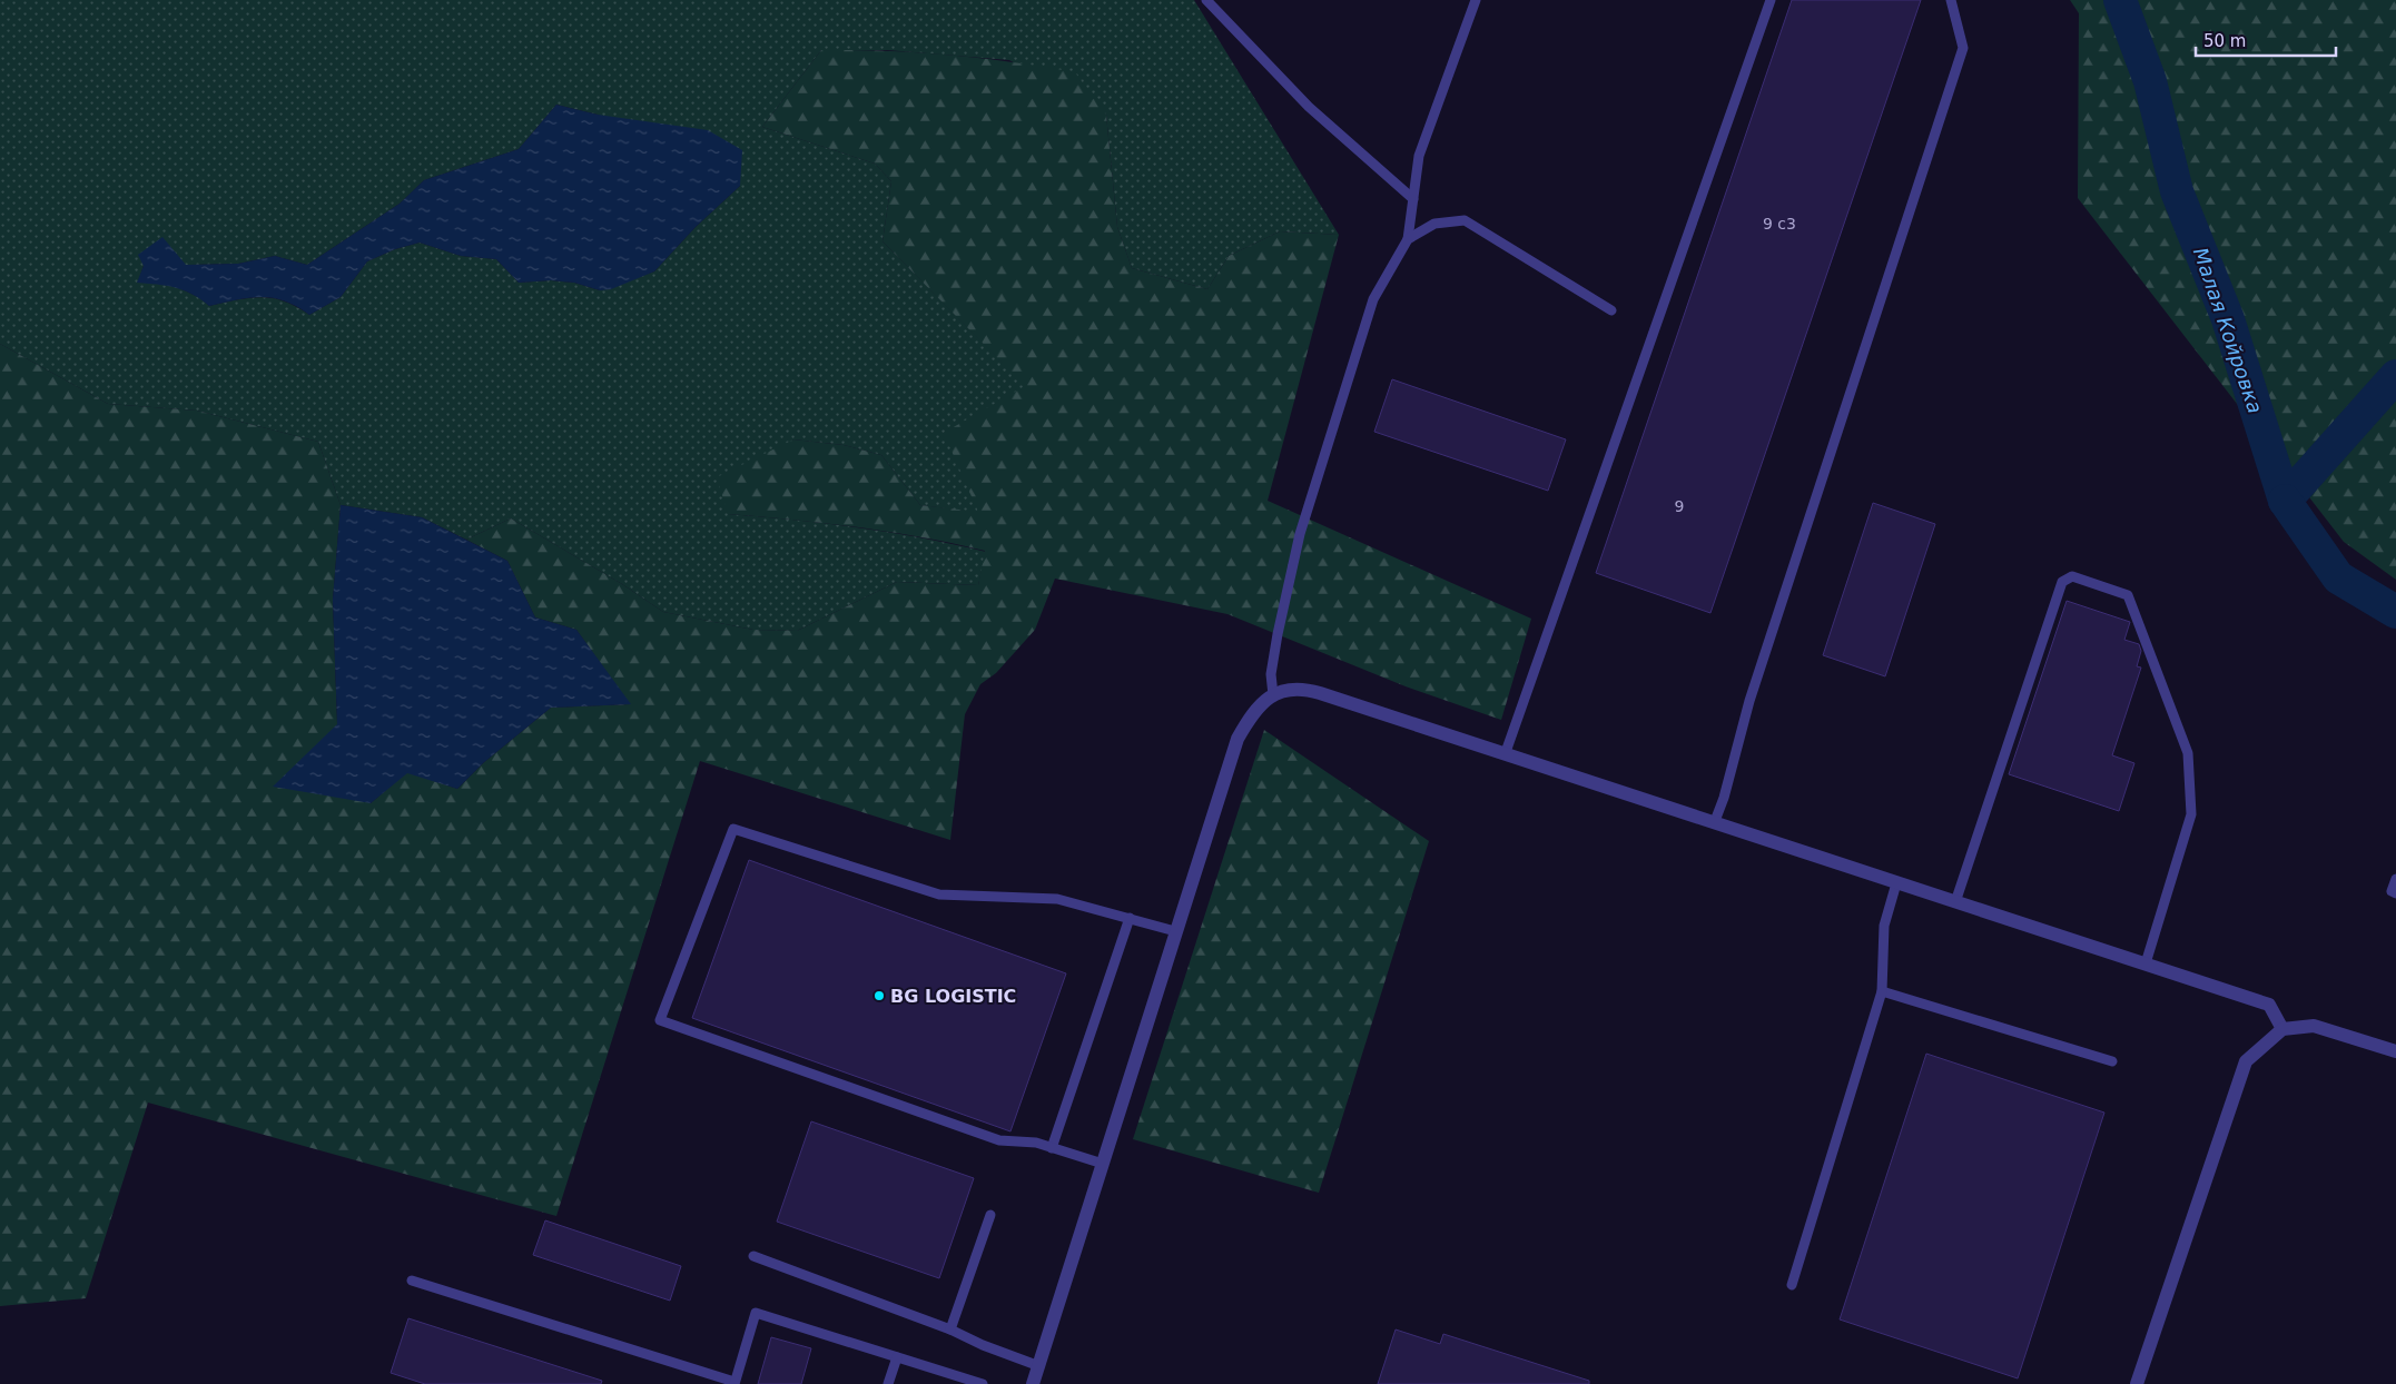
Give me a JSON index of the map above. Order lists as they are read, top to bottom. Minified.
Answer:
{"water":["Малая Койровка"],"places":["BG LOGISTIC"],"house_numbers":["9 с3","9"],"scale_bar":"50 m"}
